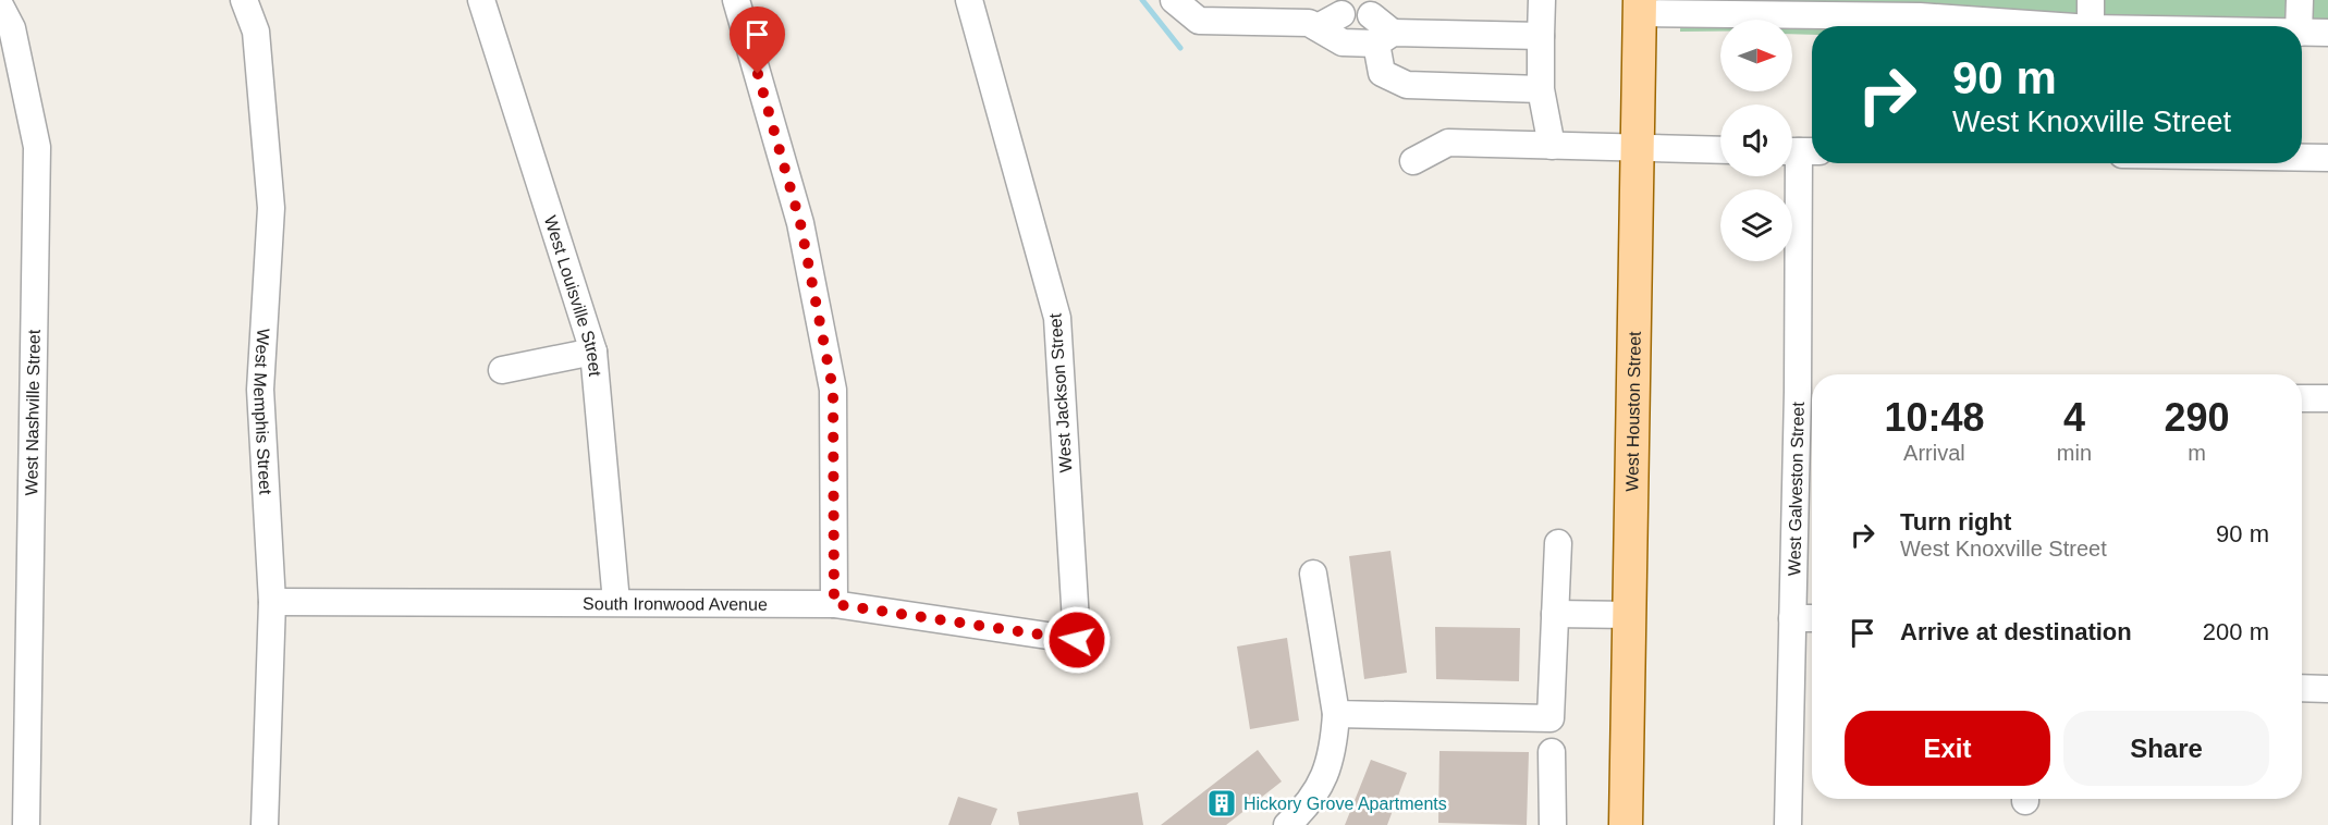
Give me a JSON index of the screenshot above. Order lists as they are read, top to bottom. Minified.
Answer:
{"streets":{"main road":["West Houston Street"],"street":["West Louisville Street","West Jackson Street","West Memphis Street","West Nashville Street","West Galveston Street","South Ironwood Avenue"]},"crossings":[["West Louisville Street","South Ironwood Avenue"],["West Jackson Street","South Ironwood Avenue"],["West Memphis Street","South Ironwood Avenue"]],"places":{"building":["Hickory Grove Apartments"]},"north":"right","page":{"turn":["90 m","West Knoxville Street"],"eta":["10:48","Arrival","4","min","290","m"],"list":[{"name":"Turn right","note":"West Knoxville Street","value":"90 m"},{"name":"Arrive at destination","value":"200 m"}],"buttons":["Exit","Share"]}}
